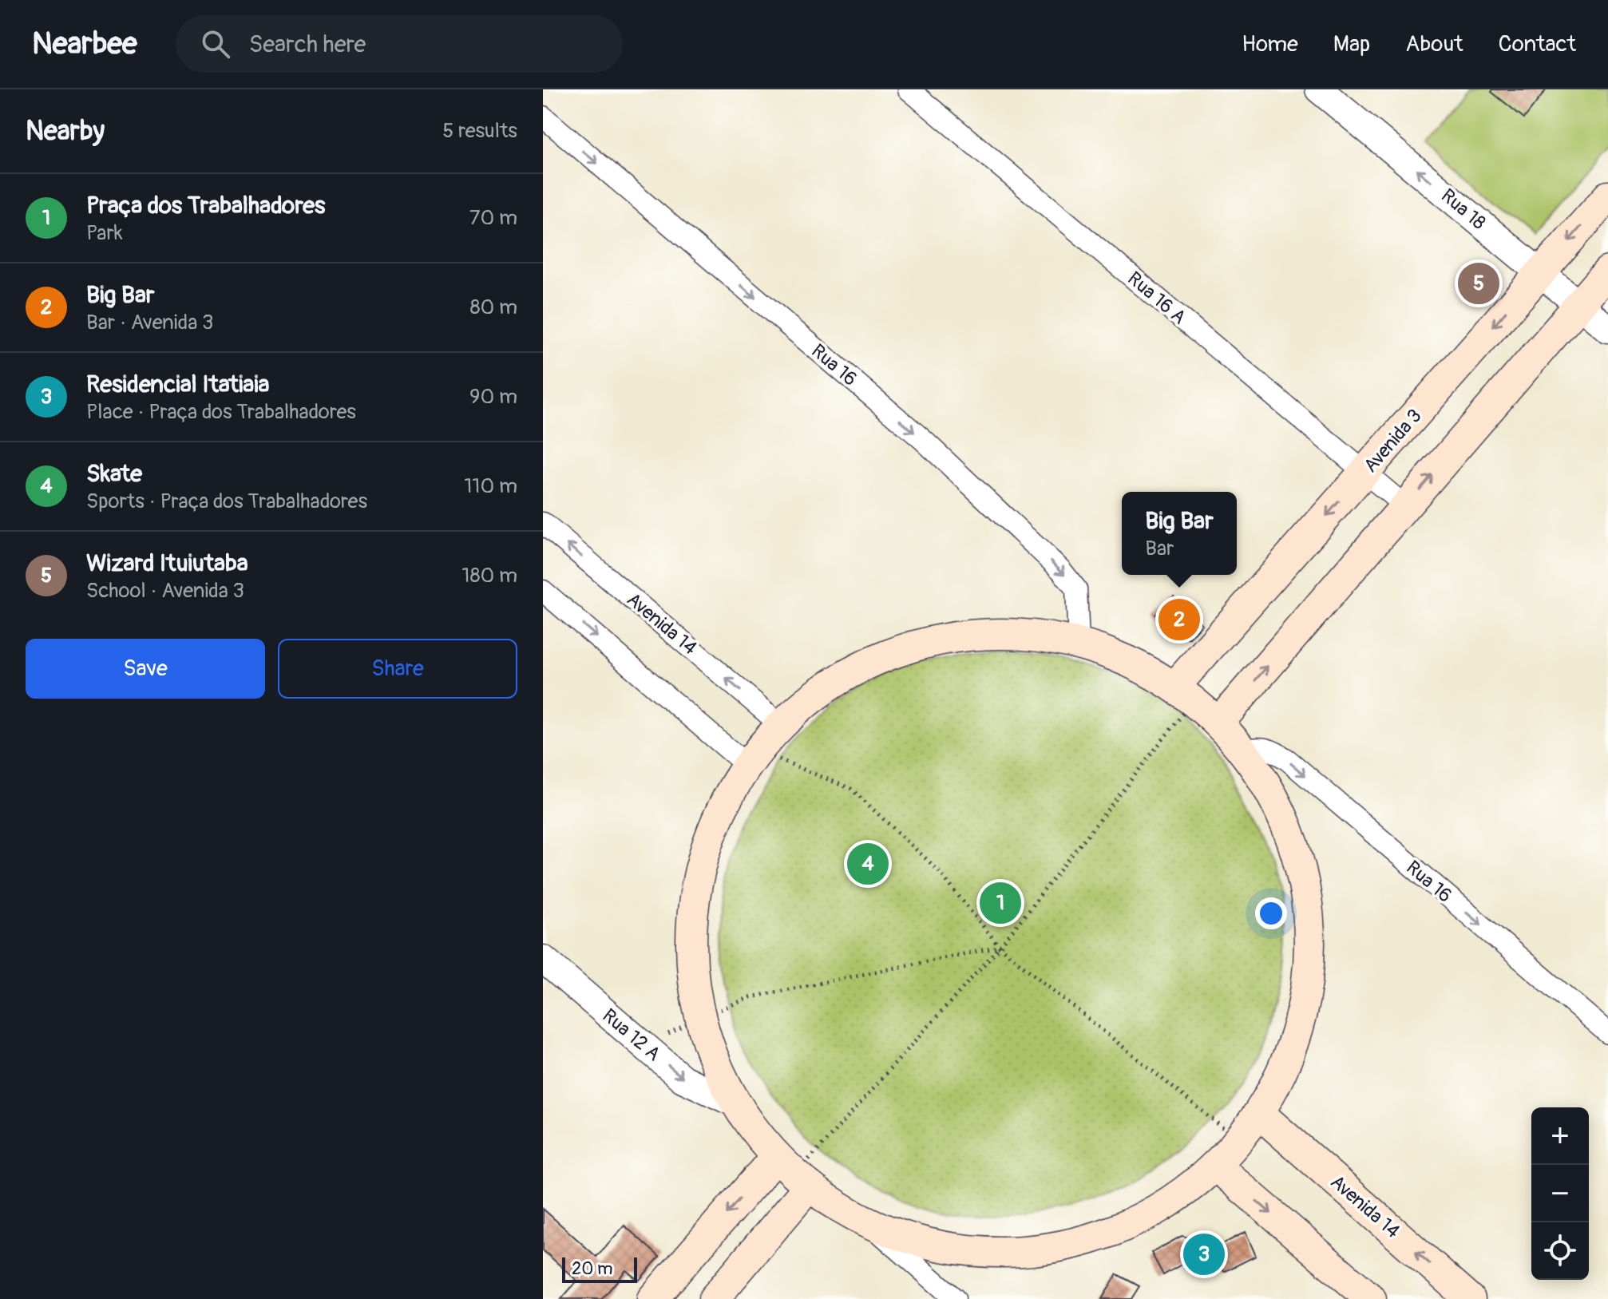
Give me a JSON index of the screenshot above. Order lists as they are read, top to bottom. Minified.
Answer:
{"streets":{"main road":["Avenida 3","Avenida 14"],"street":["Rua 18","Rua 16 A","Rua 16","Rua 12 A"]},"crossings":[["Rua 18","Avenida 3"],["Rua 16 A","Avenida 3"]],"one_way":["Rua 18","Rua 16","Rua 12 A"],"scale_bar":"20 m","page":{"header":"Nearbee","search":"Search here","nav":["Home","Map","About","Contact"],"heading":["Nearby","5 results"],"list":[{"mark":"1","name":"Praça dos Trabalhadores","note":"Park","value":"70 m"},{"mark":"2","name":"Big Bar","note":"Bar · Avenida 3","value":"80 m"},{"mark":"3","name":"Residencial Itatiaia","note":"Place · Praça dos Trabalhadores","value":"90 m"},{"mark":"4","name":"Skate","note":"Sports · Praça dos Trabalhadores","value":"110 m"},{"mark":"5","name":"Wizard Ituiutaba","note":"School · Avenida 3","value":"180 m"}],"pins":["5","2","4","1","3"],"popup":["Big Bar","Bar"],"buttons":["Save","Share"],"map_buttons":["+","−"],"scale":"20 m"}}
